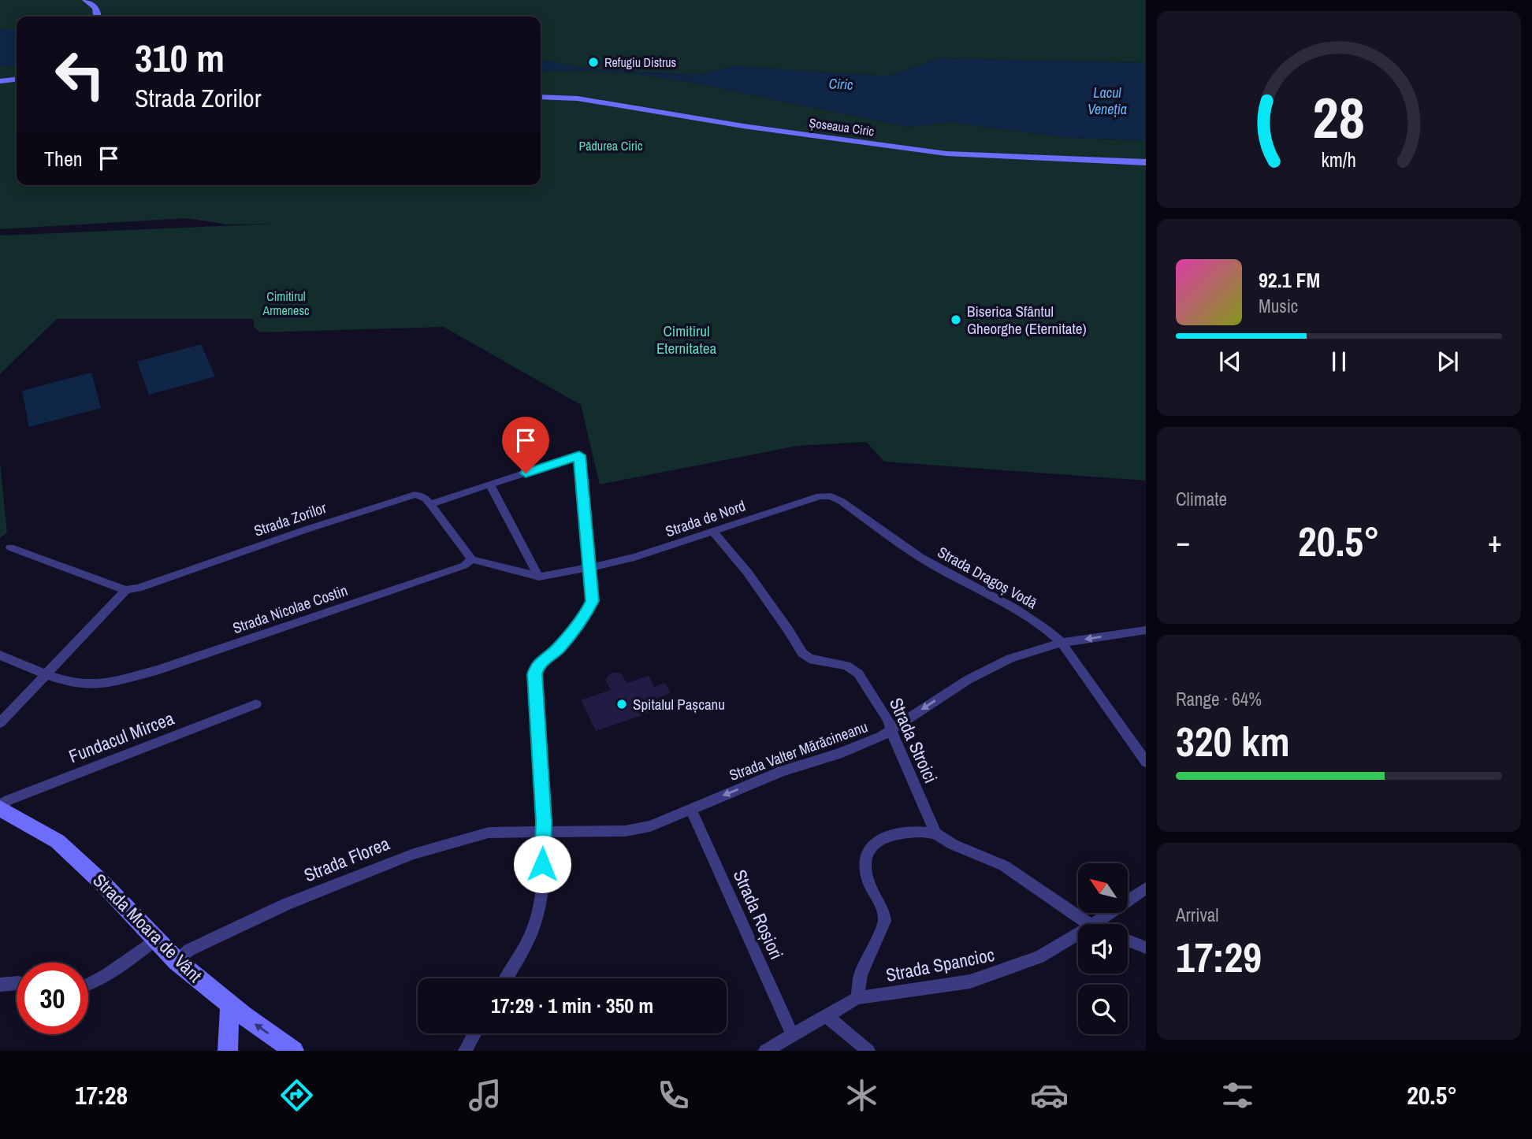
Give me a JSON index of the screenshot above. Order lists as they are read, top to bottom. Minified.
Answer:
{"streets":{"street":["Șoseaua Ciric","Strada de Nord","Strada Zorilor","Strada Dragoș Vodă","Strada Nicolae Costin","Fundacul Mircea","Strada Stroici","Strada Valter Mărăcineanu","Strada Florea","Strada Roșiori","Strada Moara de Vânt","Strada Spancioc"]},"crossings":[["Strada de Nord","Strada Dragoș Vodă"],["Strada de Nord","Strada Stroici"],["Strada Dragoș Vodă","Strada Valter Mărăcineanu"],["Fundacul Mircea","Strada Moara de Vânt"],["Strada Stroici","Strada Valter Mărăcineanu"],["Strada Valter Mărăcineanu","Strada Florea"],["Strada Valter Mărăcineanu","Strada Roșiori"],["Strada Florea","Strada Moara de Vânt"],["Strada Roșiori","Strada Spancioc"]],"one_way":["Strada Valter Mărăcineanu"],"water":["Ciric","Lacul Veneția"],"parks":["Pădurea Ciric","Cimitirul Armenesc","Cimitirul Eternitatea"],"places":["Refugiu Distrus","Biserica Sfântul Gheorghe (Eternitate)","Spitalul Pașcanu"],"north":"top left","page":{"turn":["310 m","Strada Zorilor"],"then":"Then","song":["92.1 FM","Music"],"tile":["Climate",["Range · 64%","320 km"],["Arrival","17:29"]],"heat":["−","20.5°","+"],"limit":"30","trip":"17:29 · 1 min · 350 m","tabs":["17:28","20.5°"],"gauge":["28","km/h"]}}
